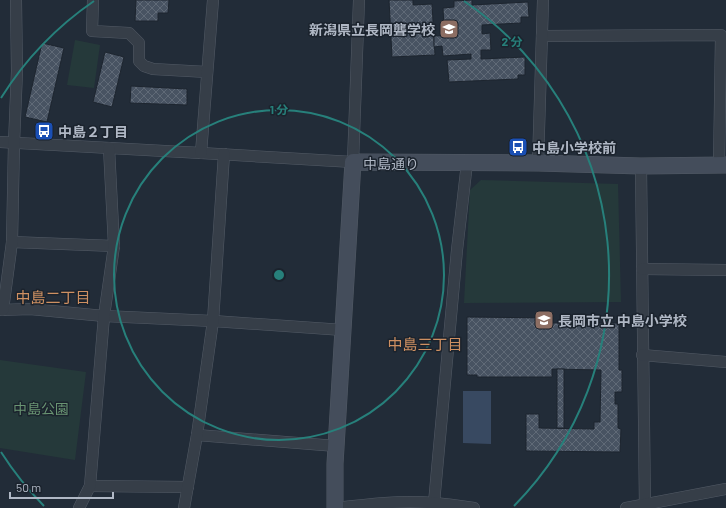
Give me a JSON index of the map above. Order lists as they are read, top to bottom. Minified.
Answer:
{"streets":{"street":["中島通り"]},"districts":["中島二丁目","中島三丁目"],"parks":["中島公園"],"places":{"school or university":["新潟県立長岡聾学校","長岡市立 中島小学校"],"bus stop":["中島２丁目","中島小学校前"]},"scale_bar":"50 m","rings":["2 分","1 分"]}
